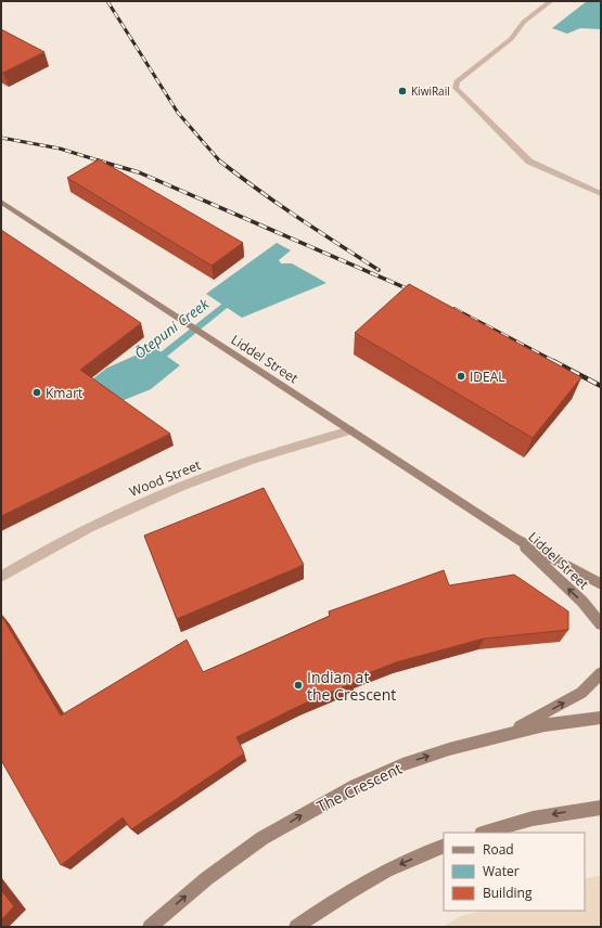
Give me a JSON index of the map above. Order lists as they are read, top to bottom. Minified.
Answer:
{"streets":{"street":["Liddel Street","Wood Street","The Crescent"]},"crossings":[["Liddel Street","Wood Street"]],"water":["Ōtepuni Creek"],"places":["KiwiRail","IDEAL","Kmart","Indian at the Crescent"],"legend":["Road","Water","Building"]}
